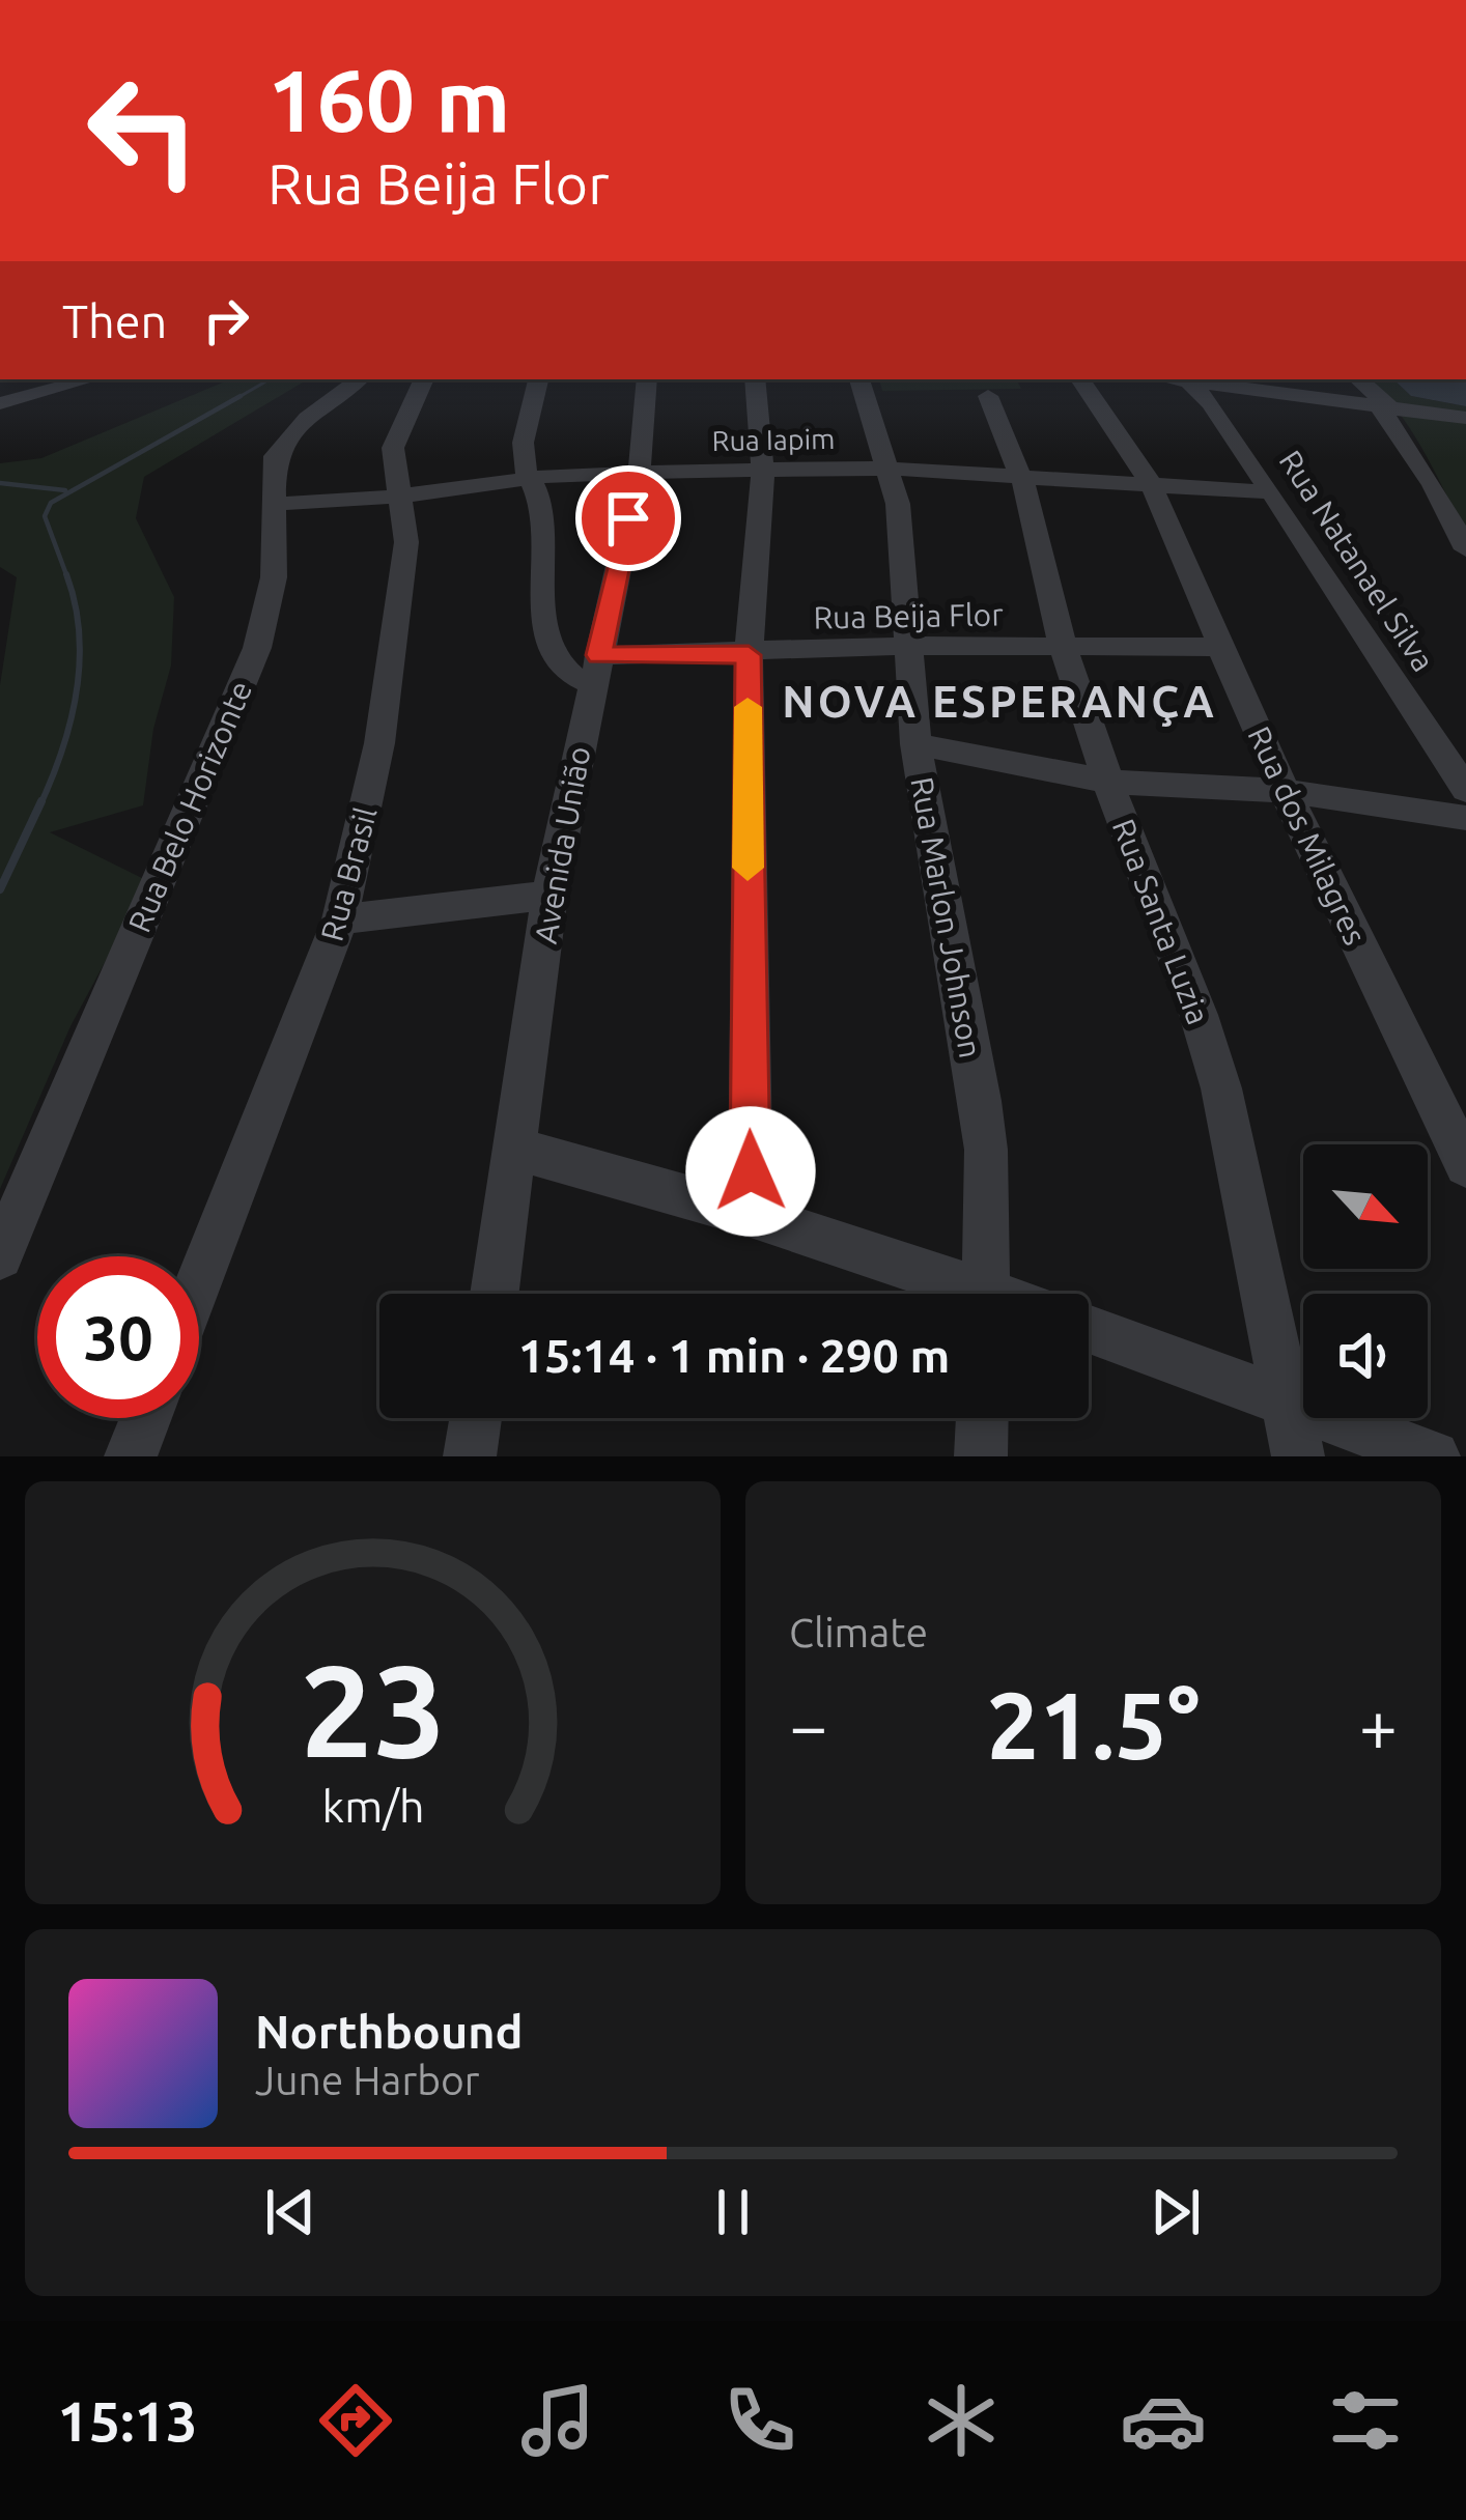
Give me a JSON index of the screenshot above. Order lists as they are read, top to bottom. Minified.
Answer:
{"streets":{"street":["Rua Iapim","Rua Natanael Silva","Rua Beija Flor","Rua Belo Horizonte","Rua dos Milagres","Avenida União","Rua Brasil","Rua Marlon Johnson","Rua Santa Luzia"]},"crossings":[["Rua Iapim","Rua Natanael Silva"],["Rua Iapim","Rua Belo Horizonte"],["Rua Iapim","Rua dos Milagres"],["Rua Iapim","Avenida União"],["Rua Iapim","Rua Brasil"],["Rua Iapim","Rua Marlon Johnson"],["Rua Iapim","Rua Santa Luzia"],["Rua Beija Flor","Rua dos Milagres"],["Rua Beija Flor","Avenida União"],["Rua Beija Flor","Rua Marlon Johnson"],["Rua Beija Flor","Rua Santa Luzia"]],"districts":["NOVA ESPERANÇA"],"north":"bottom right","page":{"turn":["160 m","Rua Beija Flor"],"then":"Then","limit":"30","trip":"15:14 · 1 min · 290 m","tile":"Climate","heat":["−","21.5°","+"],"song":["Northbound","June Harbor"],"tabs":"15:13","gauge":["23","km/h"]}}
